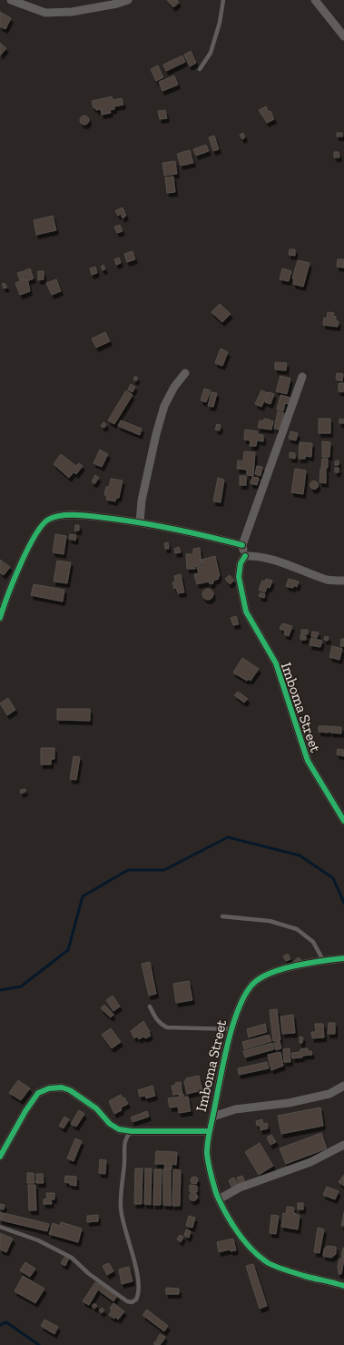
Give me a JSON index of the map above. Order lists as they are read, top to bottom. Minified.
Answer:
{"streets":{"street":["Imboma Street"]}}
